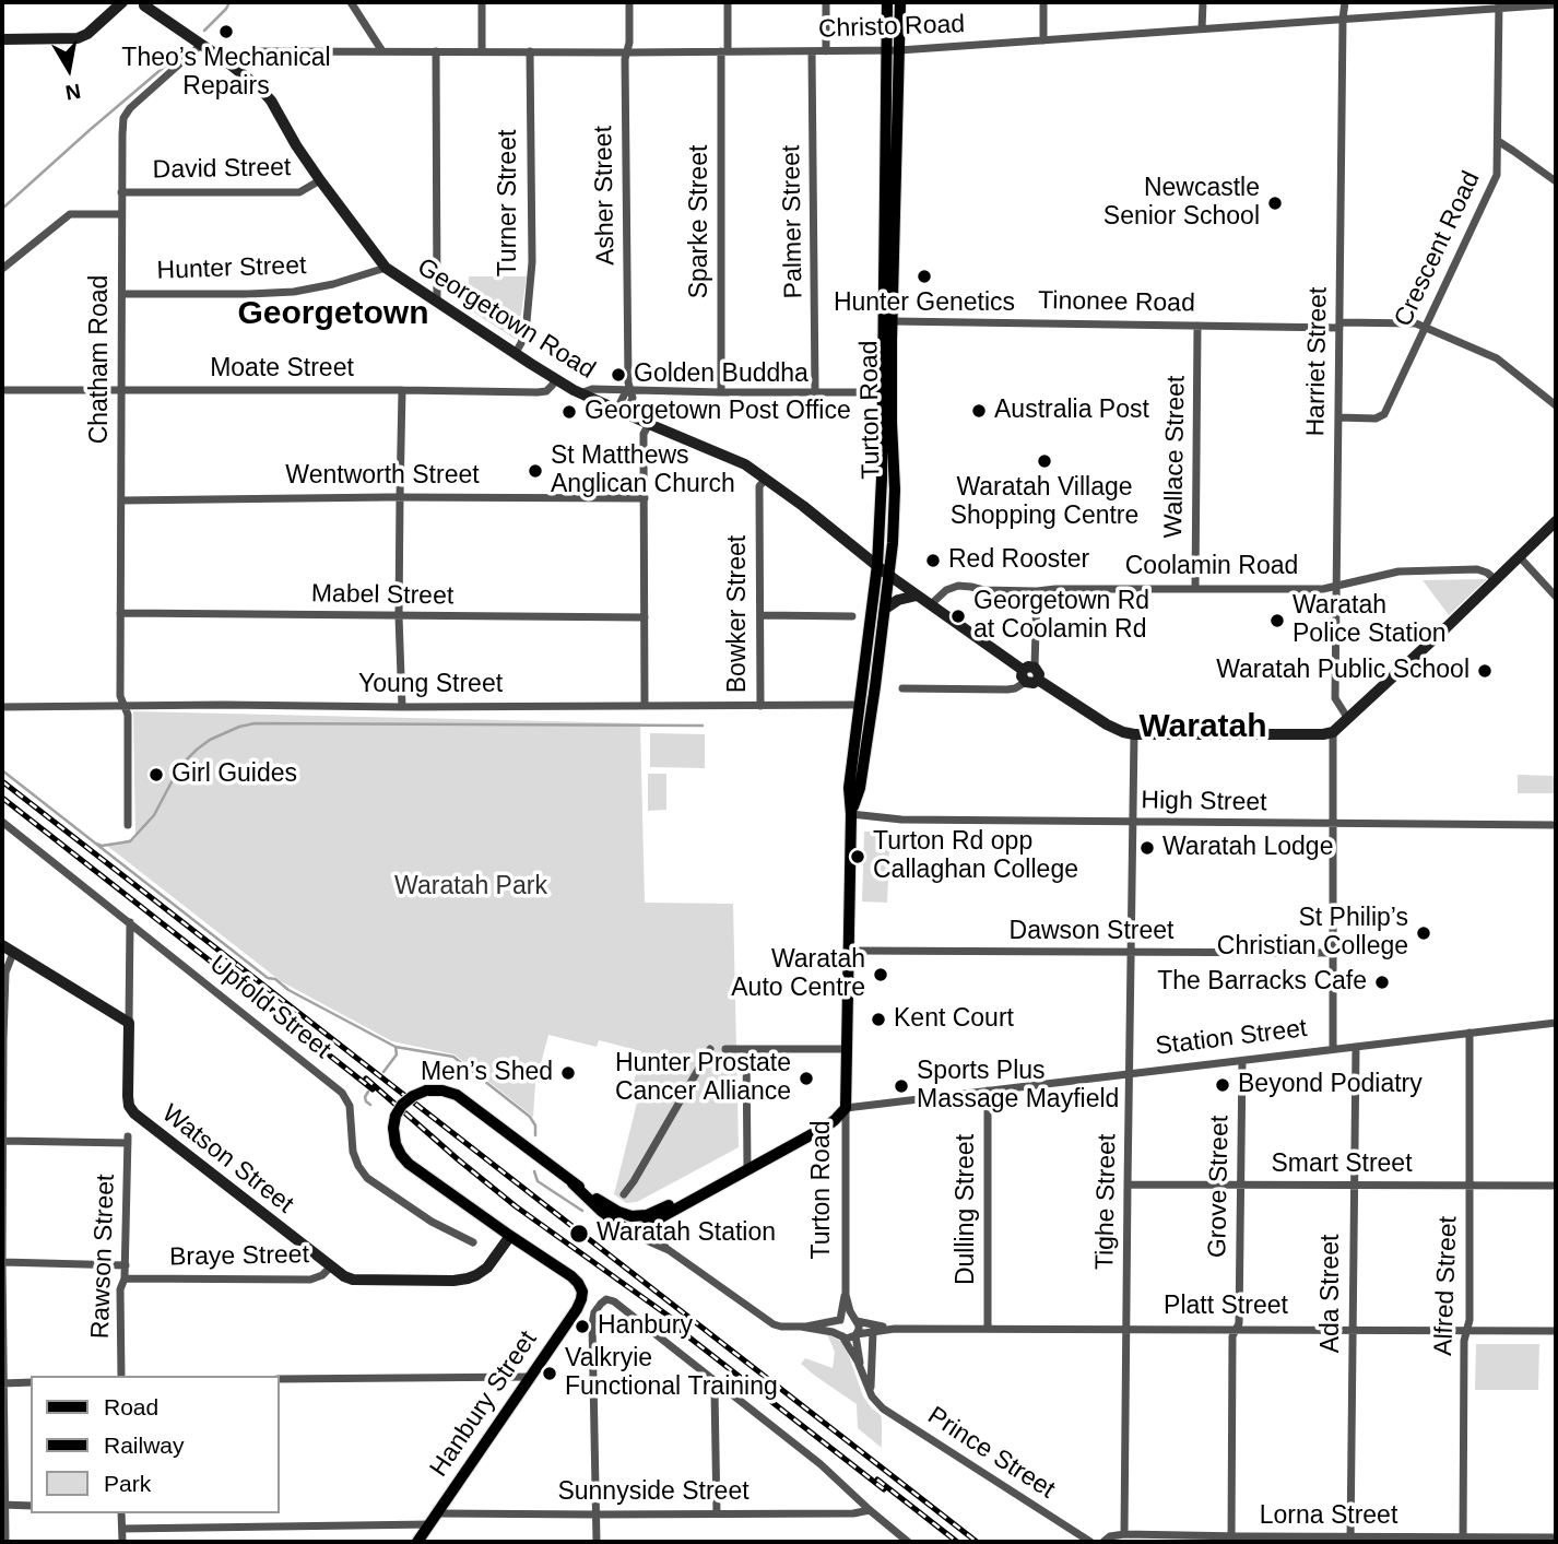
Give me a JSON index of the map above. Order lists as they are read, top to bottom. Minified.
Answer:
{"streets":{"main road":["Turton Road","Hanbury Street"],"street":["Christo Road","David Street","Asher Street","Turner Street","Sparke Street","Palmer Street","Crescent Road","Hunter Street","Tinonee Road","Georgetown Road","Chatham Road","Harriet Street","Moate Street","Wallace Street","Wentworth Street","Coolamin Road","Mabel Street","Bowker Street","Young Street","High Street","Dawson Street","Upfold Street","Station Street","Watson Street","Smart Street","Grove Street","Tighe Street","Dulling Street","Rawson Street","Braye Street","Alfred Street","Ada Street","Platt Street","Prince Street","Sunnyside Street","Lorna Street"]},"crossings":[["Christo Road","Asher Street"],["Christo Road","Turner Street"],["Christo Road","Sparke Street"],["Christo Road","Palmer Street"],["Christo Road","Crescent Road"],["Christo Road","Georgetown Road"],["Christo Road","Harriet Street"],["Christo Road","Turton Road"],["David Street","Georgetown Road"],["David Street","Chatham Road"],["Turner Street","Georgetown Road"],["Crescent Road","Tinonee Road"],["Crescent Road","Harriet Street"],["Hunter Street","Georgetown Road"],["Hunter Street","Chatham Road"],["Tinonee Road","Harriet Street"],["Tinonee Road","Turton Road"],["Tinonee Road","Wallace Street"],["Georgetown Road","Chatham Road"],["Georgetown Road","Moate Street"],["Georgetown Road","Turton Road"],["Georgetown Road","Coolamin Road"],["Georgetown Road","Bowker Street"],["Georgetown Road","Tighe Street"],["Chatham Road","Moate Street"],["Chatham Road","Wentworth Street"],["Chatham Road","Mabel Street"],["Chatham Road","Young Street"],["Harriet Street","Coolamin Road"],["Turton Road","Young Street"],["Turton Road","High Street"],["Turton Road","Dawson Street"],["Turton Road","Station Street"],["Turton Road","Platt Street"],["Turton Road","Prince Street"],["Wallace Street","Coolamin Road"],["Bowker Street","Young Street"],["High Street","Tighe Street"],["Dawson Street","Tighe Street"],["Station Street","Grove Street"],["Station Street","Tighe Street"],["Station Street","Dulling Street"],["Station Street","Alfred Street"],["Station Street","Ada Street"],["Watson Street","Braye Street"],["Smart Street","Grove Street"],["Smart Street","Tighe Street"],["Smart Street","Alfred Street"],["Smart Street","Ada Street"],["Grove Street","Platt Street"],["Grove Street","Lorna Street"],["Tighe Street","Platt Street"],["Tighe Street","Lorna Street"],["Dulling Street","Platt Street"],["Rawson Street","Braye Street"],["Braye Street","Hanbury Street"],["Alfred Street","Platt Street"],["Alfred Street","Lorna Street"],["Ada Street","Platt Street"],["Ada Street","Lorna Street"],["Platt Street","Prince Street"],["Hanbury Street","Sunnyside Street"]],"districts":["Georgetown","Waratah"],"parks":["Waratah Park"],"places":["Theo’s Mechanical Repairs","Newcastle Senior School","Hunter Genetics","Golden Buddha","Australia Post","Georgetown Post Office","Waratah Village Shopping Centre","St Matthews Anglican Church","Red Rooster","Georgetown Rd at Coolamin Rd","Waratah Police Station","Waratah Public School","Girl Guides","Waratah Lodge","Turton Rd opp Callaghan College","St Philip’s Christian College","Waratah Auto Centre","The Barracks Cafe","Kent Court","Men’s Shed","Hunter Prostate Cancer Alliance","Beyond Podiatry","Sports Plus Massage Mayfield","Waratah Station","Hanbury","Valkryie Functional Training"],"legend":["Road","Railway","Park"],"north":"bottom"}
